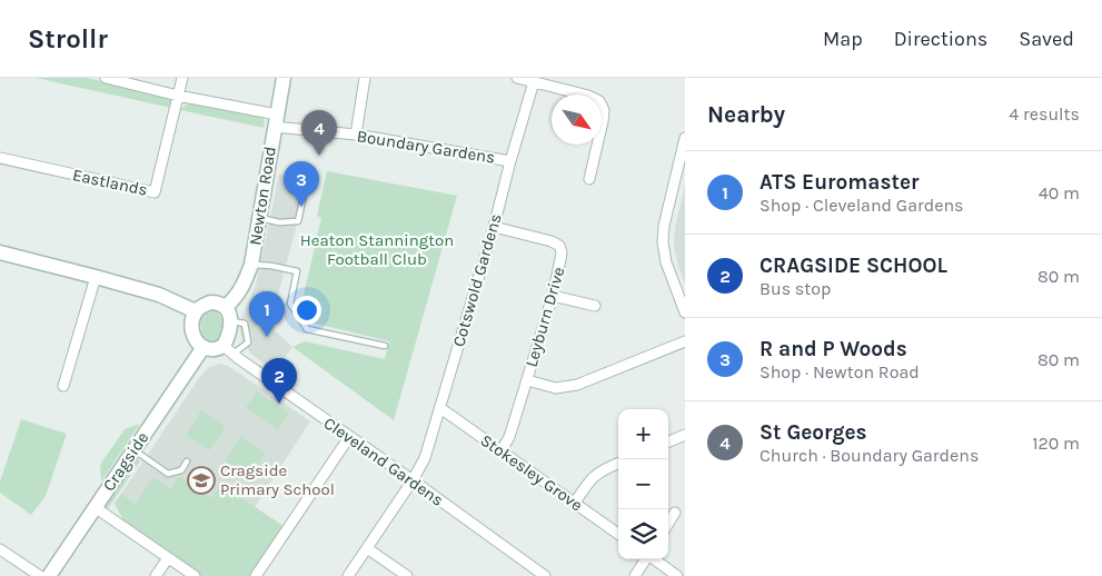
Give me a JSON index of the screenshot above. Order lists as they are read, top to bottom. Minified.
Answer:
{"streets":{"street":["Boundary Gardens","Eastlands","Newton Road","Cotswold Gardens","Leyburn Drive","Cragside","Cleveland Gardens","Stokesley Grove"]},"crossings":[["Boundary Gardens","Eastlands"],["Boundary Gardens","Newton Road"],["Boundary Gardens","Cotswold Gardens"],["Newton Road","Cragside"],["Newton Road","Cleveland Gardens"],["Cotswold Gardens","Leyburn Drive"],["Cotswold Gardens","Cleveland Gardens"],["Cotswold Gardens","Stokesley Grove"],["Leyburn Drive","Stokesley Grove"],["Cragside","Cleveland Gardens"]],"parks":["Heaton Stannington Football Club"],"places":{"school or university":["Cragside Primary School"]},"north":"bottom right","page":{"header":"Strollr","nav":["Map","Directions","Saved"],"heading":["Nearby","4 results"],"pins":["4","3","1","2"],"list":[{"mark":"1","name":"ATS Euromaster","note":"Shop · Cleveland Gardens","value":"40 m"},{"mark":"2","name":"CRAGSIDE SCHOOL","note":"Bus stop","value":"80 m"},{"mark":"3","name":"R and P Woods","note":"Shop · Newton Road","value":"80 m"},{"mark":"4","name":"St Georges","note":"Church · Boundary Gardens","value":"120 m"}],"map_buttons":["+","−"]}}
